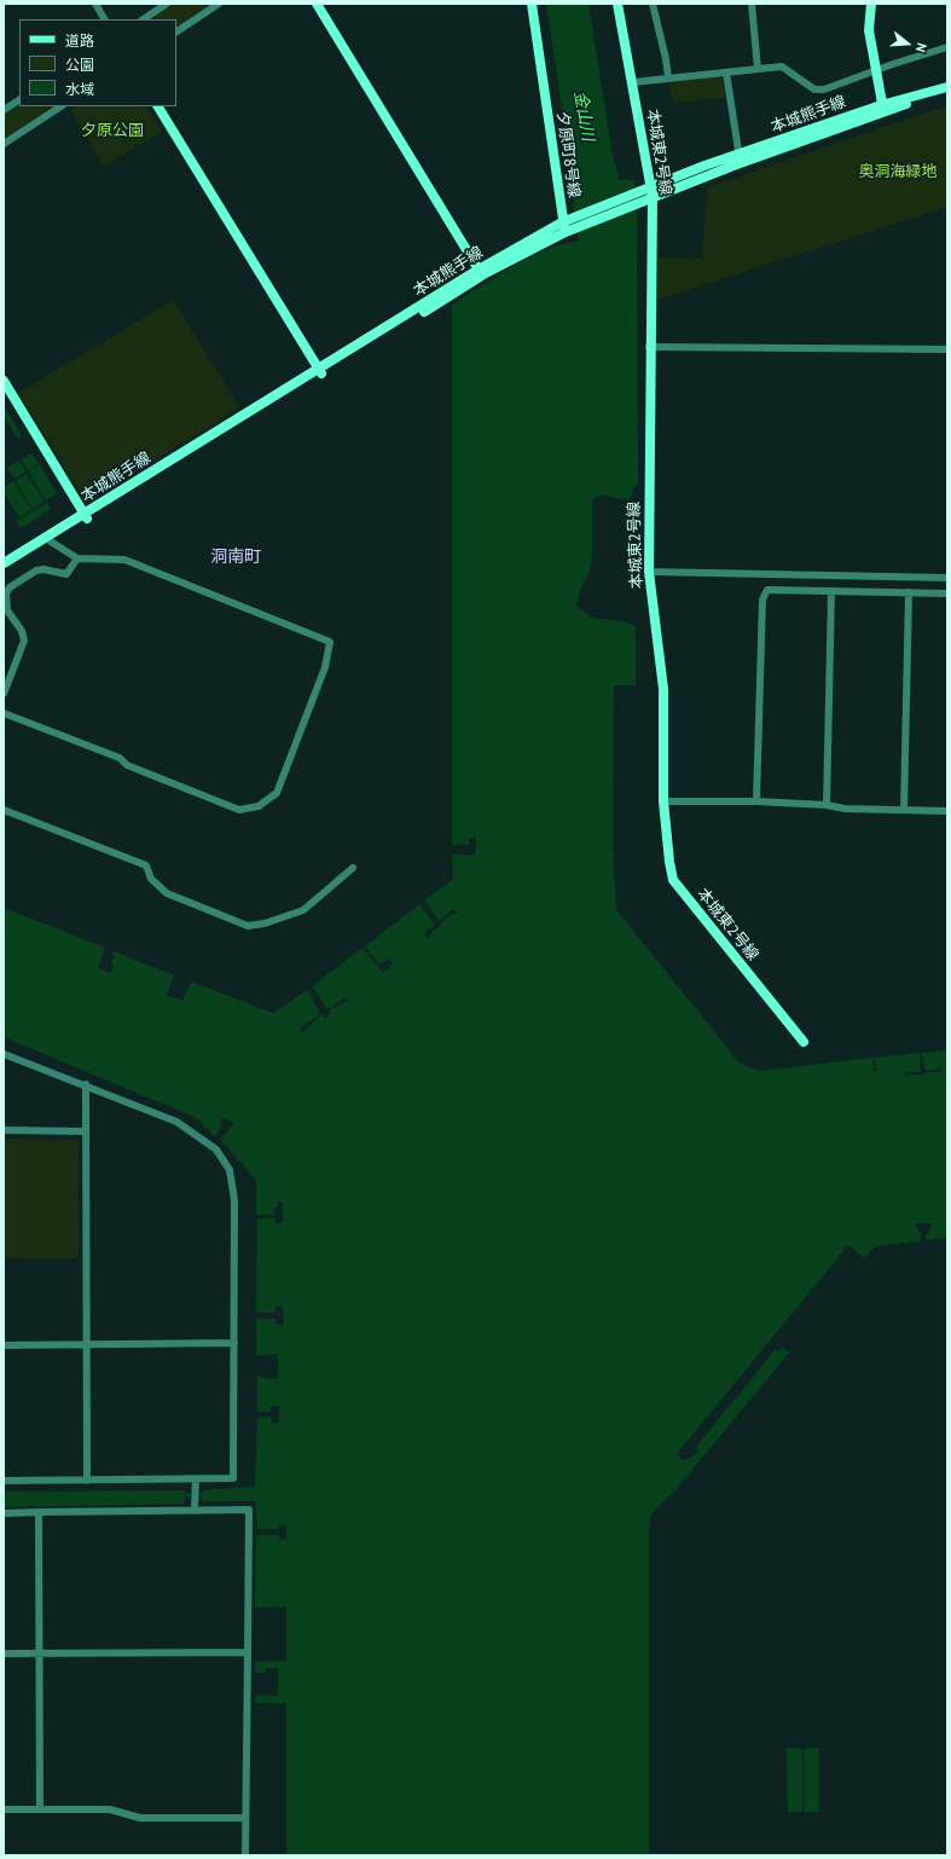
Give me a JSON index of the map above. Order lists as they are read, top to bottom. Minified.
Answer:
{"streets":{"street":["本城熊手線","本城東2号線","夕原町8号線"]},"crossings":[["本城熊手線","本城東2号線"],["本城熊手線","夕原町8号線"]],"districts":["洞南町"],"water":["金山川"],"parks":["夕原公園","奥洞海緑地"],"legend":["道路","公園","水域"],"north":"right"}
